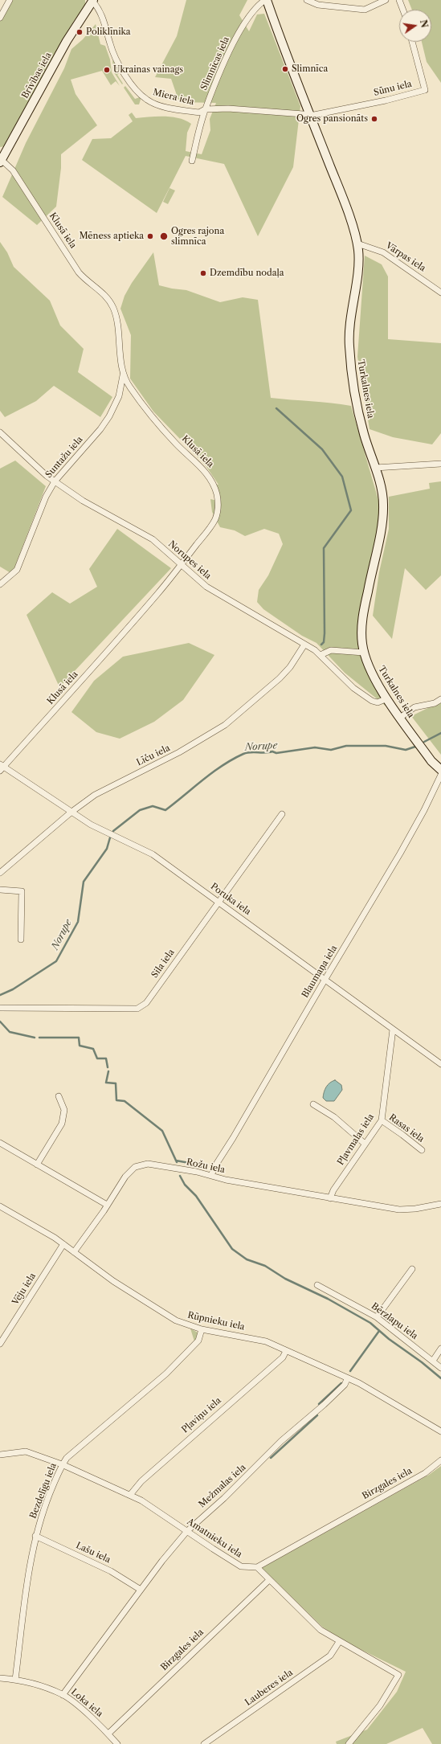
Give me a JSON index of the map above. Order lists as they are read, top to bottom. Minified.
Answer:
{"streets":{"main road":["Brīvības iela","Turkalnes iela"],"street":["Slimnīcas iela","Sūnu iela","Miera iela","Klusā iela","Vārpas iela","Suntažu iela","Norupes iela","Līču iela","Poruka iela","Sila iela","Blaumaņa iela","Rasas iela","Pļavmalas iela","Rožu iela","Vēju iela","Rūpnieku iela","Bērzlapu iela","Pļaviņu iela","Birzgales iela","Mežmalas iela","Bezdelīgu iela","Amatnieku iela","Lašu iela","Lauberes iela","Loka iela"]},"crossings":[["Slimnīcas iela","Miera iela"],["Slimnīcas iela","Turkalnes iela"],["Brīvības iela","Miera iela"],["Brīvības iela","Klusā iela"],["Sūnu iela","Miera iela"],["Sūnu iela","Turkalnes iela"],["Miera iela","Turkalnes iela"],["Klusā iela","Suntažu iela"],["Klusā iela","Norupes iela"],["Klusā iela","Poruka iela"],["Vārpas iela","Turkalnes iela"],["Turkalnes iela","Norupes iela"],["Suntažu iela","Norupes iela"],["Norupes iela","Līču iela"],["Līču iela","Poruka iela"],["Poruka iela","Sila iela"],["Poruka iela","Blaumaņa iela"],["Poruka iela","Pļavmalas iela"],["Blaumaņa iela","Rožu iela"],["Rasas iela","Pļavmalas iela"],["Pļavmalas iela","Rožu iela"],["Rožu iela","Rūpnieku iela"],["Vēju iela","Rūpnieku iela"],["Rūpnieku iela","Pļaviņu iela"],["Rūpnieku iela","Mežmalas iela"],["Rūpnieku iela","Bezdelīgu iela"],["Pļaviņu iela","Amatnieku iela"],["Birzgales iela","Amatnieku iela"],["Birzgales iela","Loka iela"],["Mežmalas iela","Amatnieku iela"],["Mežmalas iela","Lašu iela"],["Mežmalas iela","Loka iela"],["Bezdelīgu iela","Amatnieku iela"],["Bezdelīgu iela","Lašu iela"],["Bezdelīgu iela","Loka iela"]],"water":["Norupe"],"places":["Poliklīnika","Slimnīca","Ukrainas vainags","Ogres pansionāts","Mēness aptieka","Ogres rajona slimnīca","Dzemdību nodaļa"],"north":"right"}
